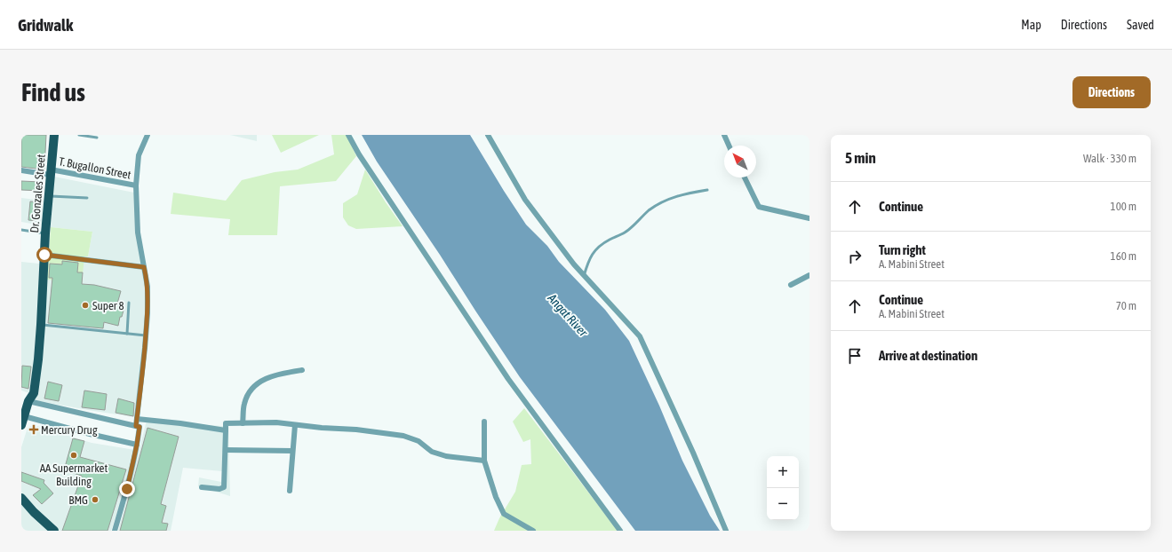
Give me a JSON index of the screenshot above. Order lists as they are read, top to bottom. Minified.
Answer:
{"streets":{"main road":["Dr. Gonzales Street"],"street":["T. Bugallon Street"]},"crossings":[["T. Bugallon Street","Dr. Gonzales Street"]],"water":["Angat River"],"places":{"other":["Super 8","AA Supermarket Building","BMG"],"health":["Mercury Drug"]},"north":"top left","page":{"header":"Gridwalk","nav":["Map","Directions","Saved"],"buttons":"Directions","title":"Find us","heading":["5 min","Walk · 330 m"],"list":[["Continue","100 m"],["Turn right","A. Mabini Street","160 m"],["Continue","A. Mabini Street","70 m"],"Arrive at destination"],"map_buttons":["+","−"]}}
